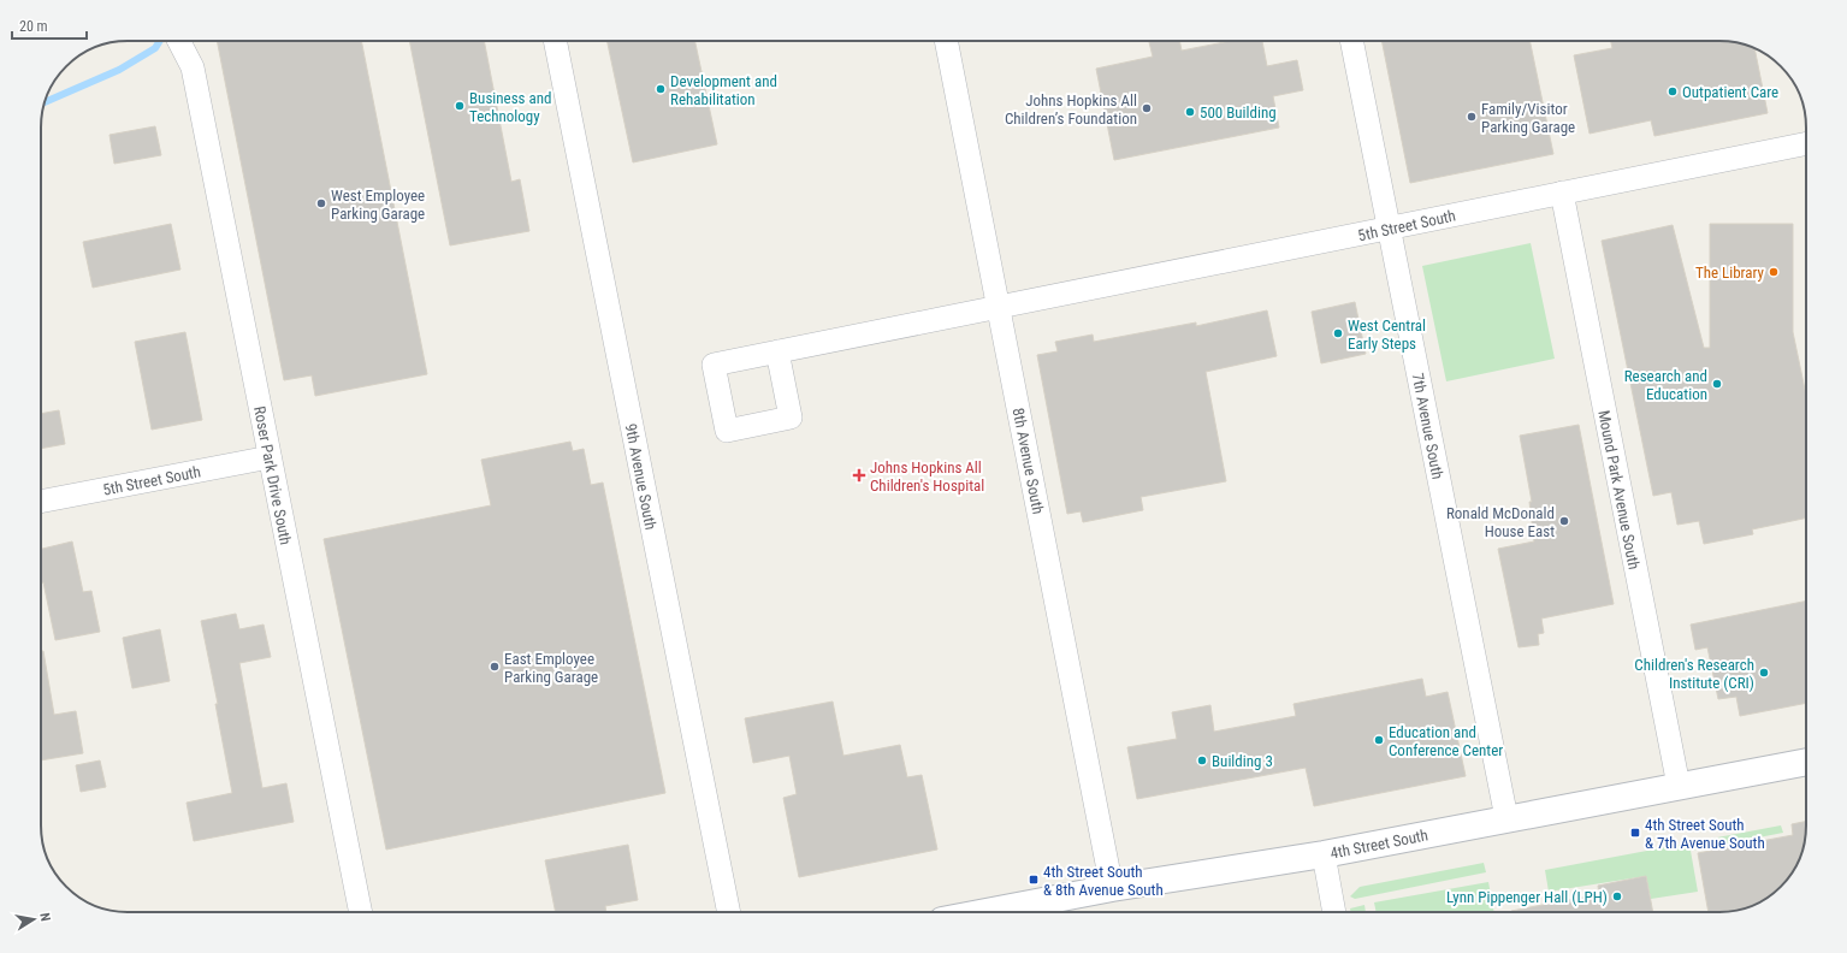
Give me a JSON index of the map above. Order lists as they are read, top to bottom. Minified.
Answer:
{"streets":{"main road":["4th Street South"],"street":["5th Street South","7th Avenue South","8th Avenue South","Roser Park Drive South","9th Avenue South","Mound Park Avenue South"]},"crossings":[["5th Street South","7th Avenue South"],["5th Street South","8th Avenue South"],["5th Street South","Roser Park Drive South"],["5th Street South","Mound Park Avenue South"],["7th Avenue South","4th Street South"],["8th Avenue South","4th Street South"],["Mound Park Avenue South","4th Street South"]],"places":{"other":["Development and Rehabilitation","Outpatient Care","Business and Technology","Johns Hopkins All Children’s Foundation","500 Building","Family/Visitor Parking Garage","West Employee Parking Garage","The Library","West Central Early Steps","Research and Education","Ronald McDonald House East","East Employee Parking Garage","Children's Research Institute (CRI)","Education and Conference Center","Building 3","Lynn Pippenger Hall (LPH)"],"health":["Johns Hopkins All Children's Hospital"],"transit":["4th Street South & 7th Avenue South","4th Street South & 8th Avenue South"]},"scale_bar":"20 m","north":"right"}
